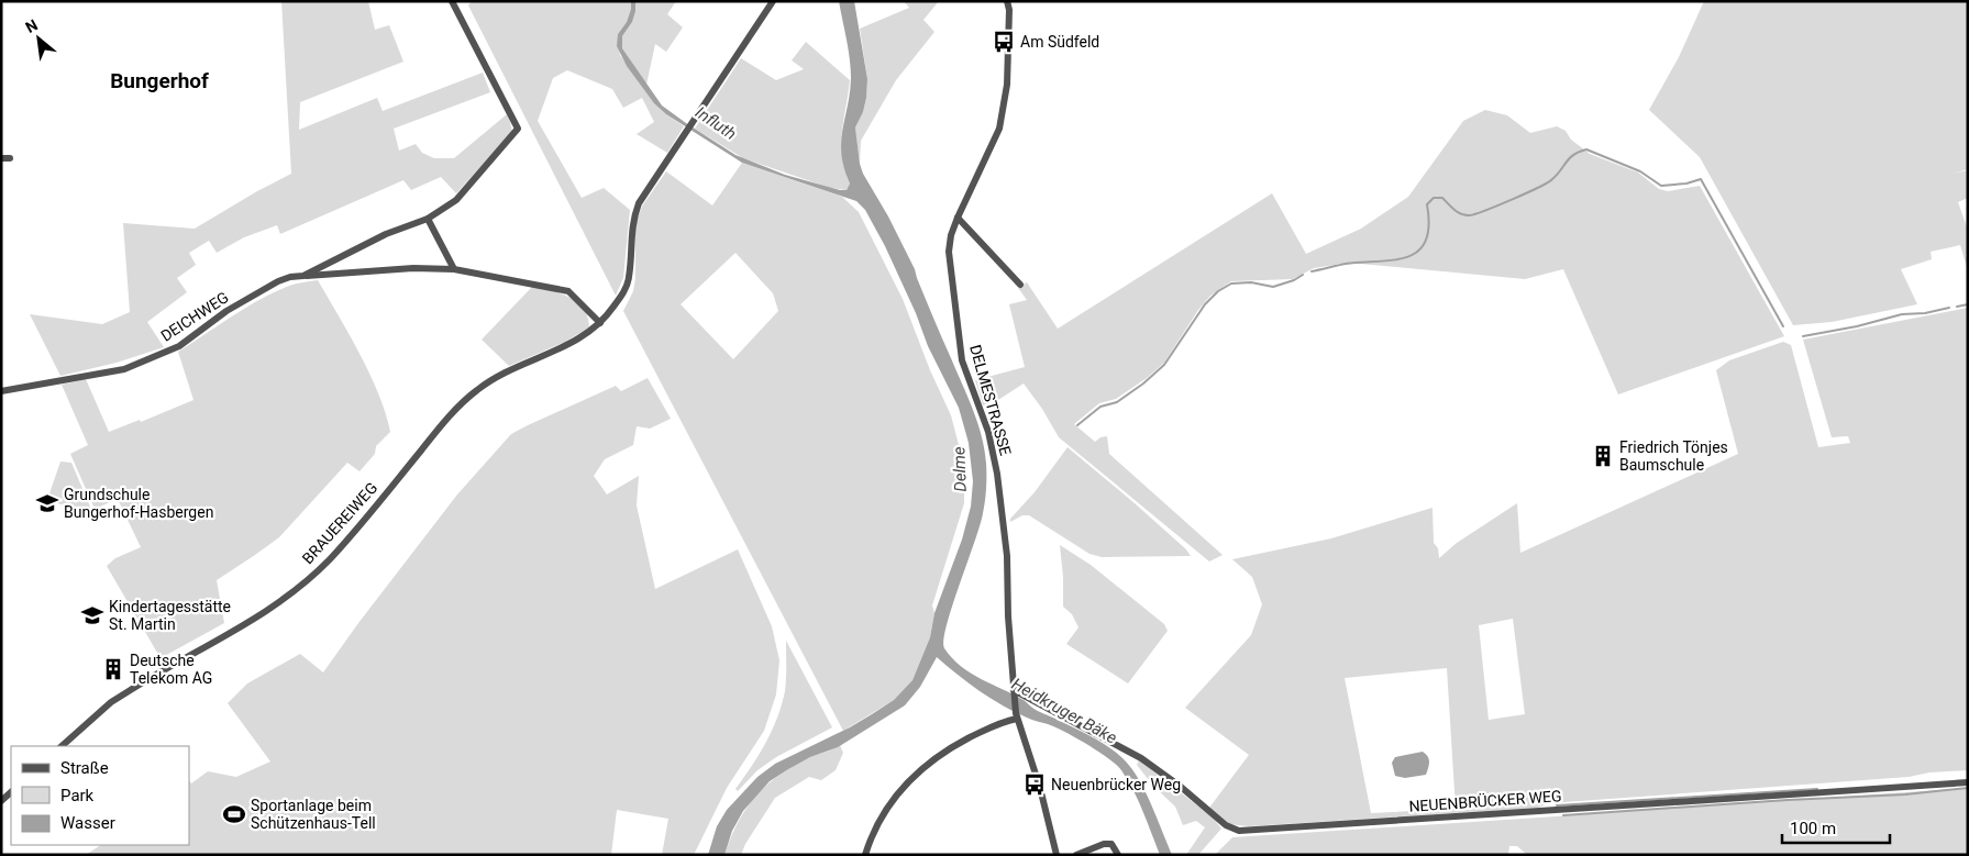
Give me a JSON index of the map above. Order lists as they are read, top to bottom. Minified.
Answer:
{"streets":{"street":["DEICHWEG","DELMESTRASSE","BRAUEREIWEG","NEUENBRÜCKER WEG"]},"crossings":[["DEICHWEG","BRAUEREIWEG"],["DELMESTRASSE","NEUENBRÜCKER WEG"]],"districts":["Bungerhof"],"water":["Influth","Delme","Heidkruger Bäke"],"places":{"bus stop":["Am Südfeld","Neuenbrücker Weg"],"building":["Friedrich Tönjes Baumschule","Deutsche Telekom AG"],"school or university":["Grundschule Bungerhof-Hasbergen","Kindertagesstätte St. Martin"],"sports":["Sportanlage beim Schützenhaus-Tell"]},"legend":["Straße","Park","Wasser"],"scale_bar":"100 m","north":"top left"}
